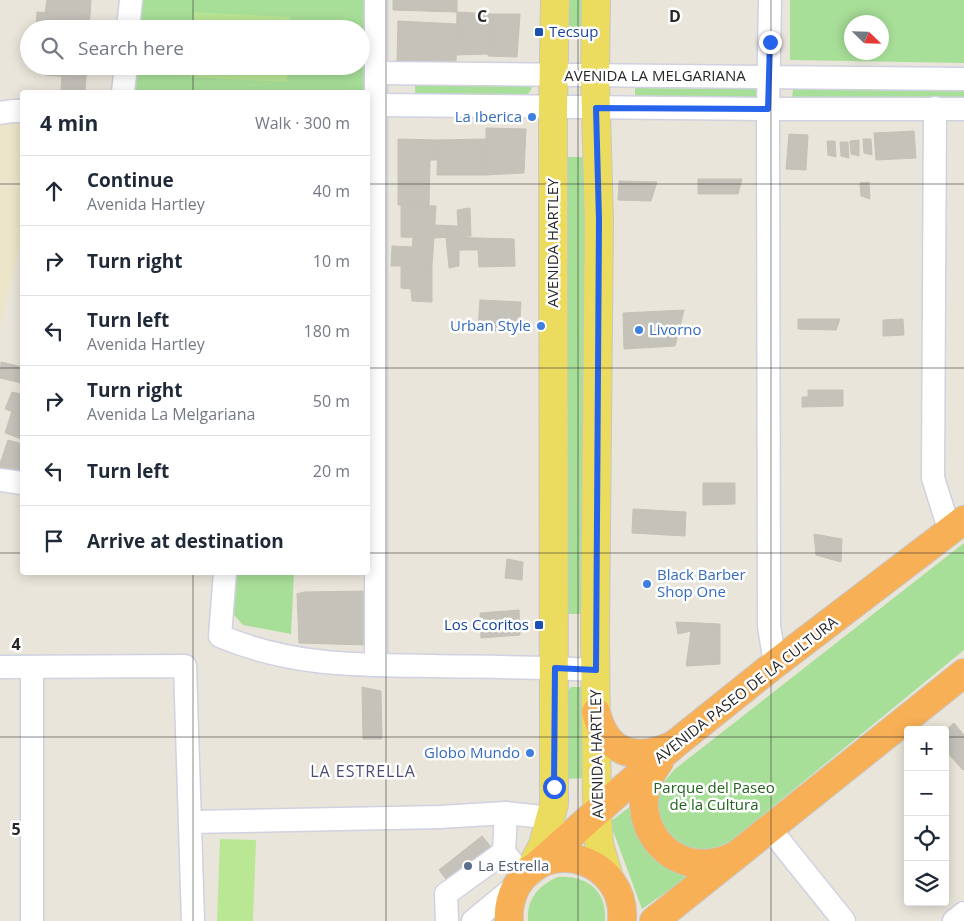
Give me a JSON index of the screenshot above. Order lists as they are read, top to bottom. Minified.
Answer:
{"streets":{"highway":["AVENIDA PASEO DE LA CULTURA"],"main road":["AVENIDA HARTLEY"],"street":["AVENIDA LA MELGARIANA"]},"crossings":[["AVENIDA LA MELGARIANA","AVENIDA HARTLEY"],["AVENIDA HARTLEY","AVENIDA PASEO DE LA CULTURA"]],"districts":["LA ESTRELLA"],"parks":["Parque del Paseo de la Cultura"],"places":{"transit":["Tecsup","Los Ccoritos"],"other":["La Iberica","Urban Style","Livorno","Black Barber Shop One","Globo Mundo","La Estrella"]},"north":"bottom right","page":{"search":"Search here","heading":["4 min","Walk · 300 m"],"list":[["Continue","Avenida Hartley","40 m"],["Turn right","10 m"],["Turn left","Avenida Hartley","180 m"],["Turn right","Avenida La Melgariana","50 m"],["Turn left","20 m"],"Arrive at destination"],"map_buttons":["+","−"]},"grid":{"columns":["C","D"],"rows":["4","5"]}}
